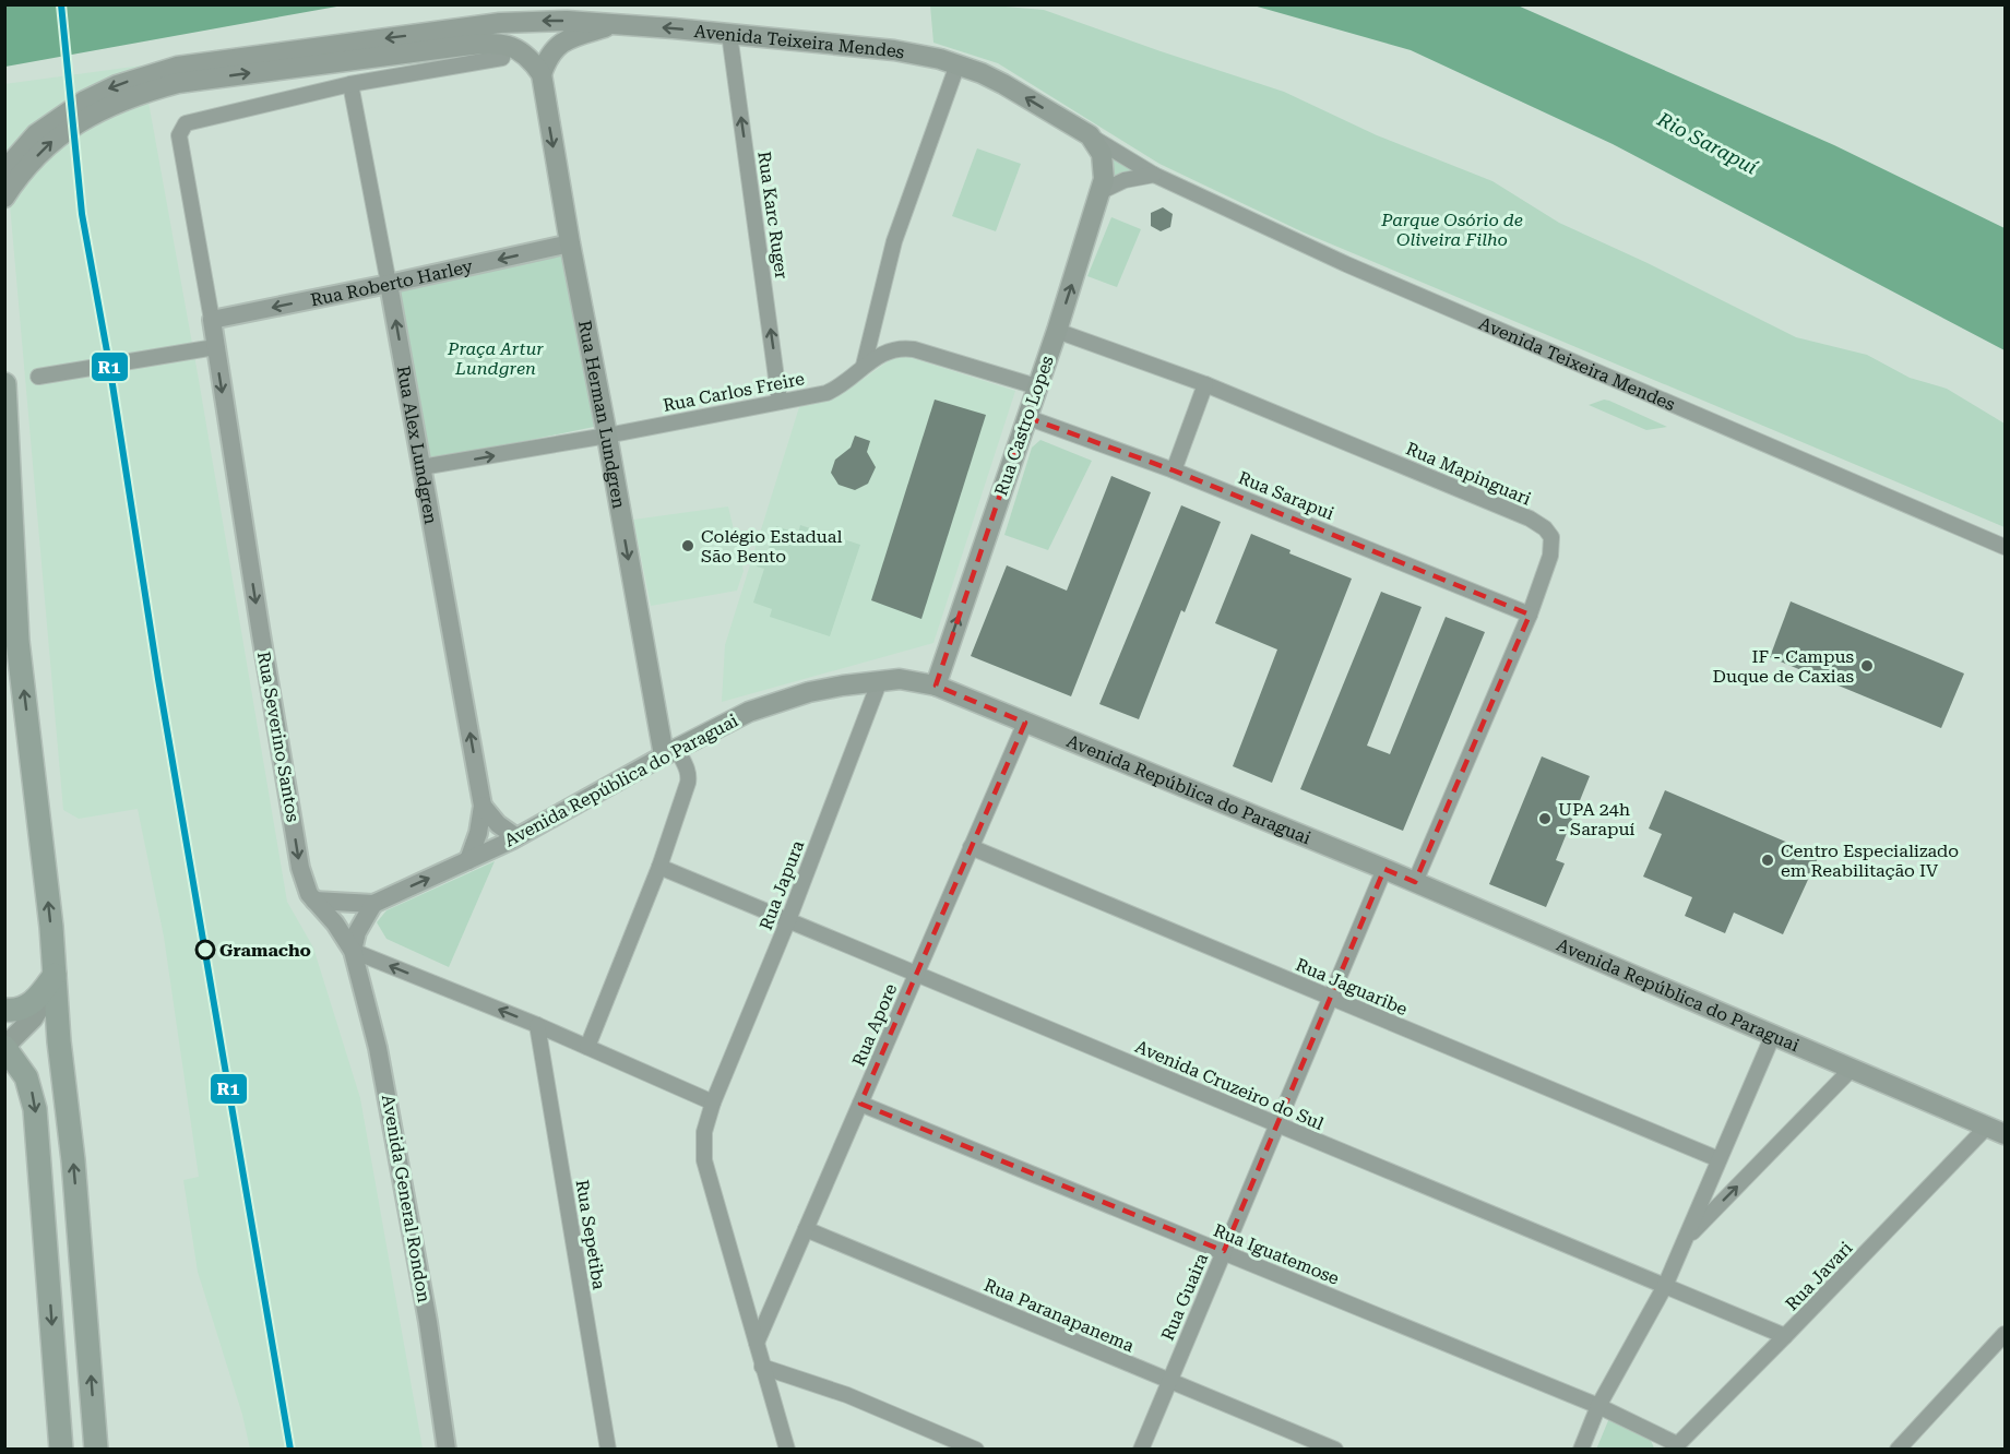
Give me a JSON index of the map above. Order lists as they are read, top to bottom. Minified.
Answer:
{"streets":{"main road":["Avenida Teixeira Mendes","Rua Herman Lundgren","Rua Castro Lopes","Avenida República do Paraguai"],"street":["Rua Karc Ruger","Rua Roberto Harley","Rua Carlos Freire","Rua Alex Lundgren","Rua Mapinguari","Rua Sarapui","Rua Severino Santos","Rua Japura","Rua Jaguaribe","Rua Apore","Avenida Cruzeiro do Sul","Avenida General Rondon","Rua Sepetiba","Rua Iguatemose","Rua Javari","Rua Guaira","Rua Paranapanema"]},"crossings":[["Avenida Teixeira Mendes","Rua Karc Ruger"],["Avenida Teixeira Mendes","Rua Castro Lopes"],["Rua Karc Ruger","Rua Carlos Freire"],["Rua Roberto Harley","Rua Herman Lundgren"],["Rua Roberto Harley","Rua Alex Lundgren"],["Rua Roberto Harley","Rua Severino Santos"],["Rua Carlos Freire","Rua Herman Lundgren"],["Rua Carlos Freire","Rua Castro Lopes"],["Rua Carlos Freire","Rua Alex Lundgren"],["Rua Herman Lundgren","Avenida República do Paraguai"],["Rua Castro Lopes","Rua Mapinguari"],["Rua Castro Lopes","Rua Sarapui"],["Rua Castro Lopes","Avenida República do Paraguai"],["Rua Alex Lundgren","Rua Severino Santos"],["Rua Alex Lundgren","Avenida República do Paraguai"],["Rua Mapinguari","Rua Sarapui"],["Rua Mapinguari","Avenida República do Paraguai"],["Rua Severino Santos","Avenida República do Paraguai"],["Rua Severino Santos","Avenida General Rondon"],["Avenida República do Paraguai","Rua Japura"],["Avenida República do Paraguai","Rua Apore"],["Avenida República do Paraguai","Rua Javari"],["Avenida República do Paraguai","Rua Guaira"],["Rua Japura","Rua Apore"],["Rua Japura","Avenida Cruzeiro do Sul"],["Rua Jaguaribe","Rua Apore"],["Rua Jaguaribe","Rua Guaira"],["Rua Apore","Avenida Cruzeiro do Sul"],["Rua Apore","Rua Iguatemose"],["Rua Apore","Rua Paranapanema"],["Avenida Cruzeiro do Sul","Rua Javari"],["Avenida Cruzeiro do Sul","Rua Guaira"],["Rua Iguatemose","Rua Javari"],["Rua Iguatemose","Rua Guaira"],["Rua Guaira","Rua Paranapanema"]],"one_way":["Rua Roberto Harley","Rua Herman Lundgren","Rua Castro Lopes","Rua Alex Lundgren","Rua Severino Santos"],"water":["Rio Sarapuí"],"parks":["Parque Osório de Oliveira Filho","Praça Artur Lundgren"],"places":["Colégio Estadual São Bento","IF - Campus Duque de Caxias","UPA 24h - Sarapuí","Centro Especializado em Reabilitação IV","Gramacho"],"lines":["transit line R1"]}
